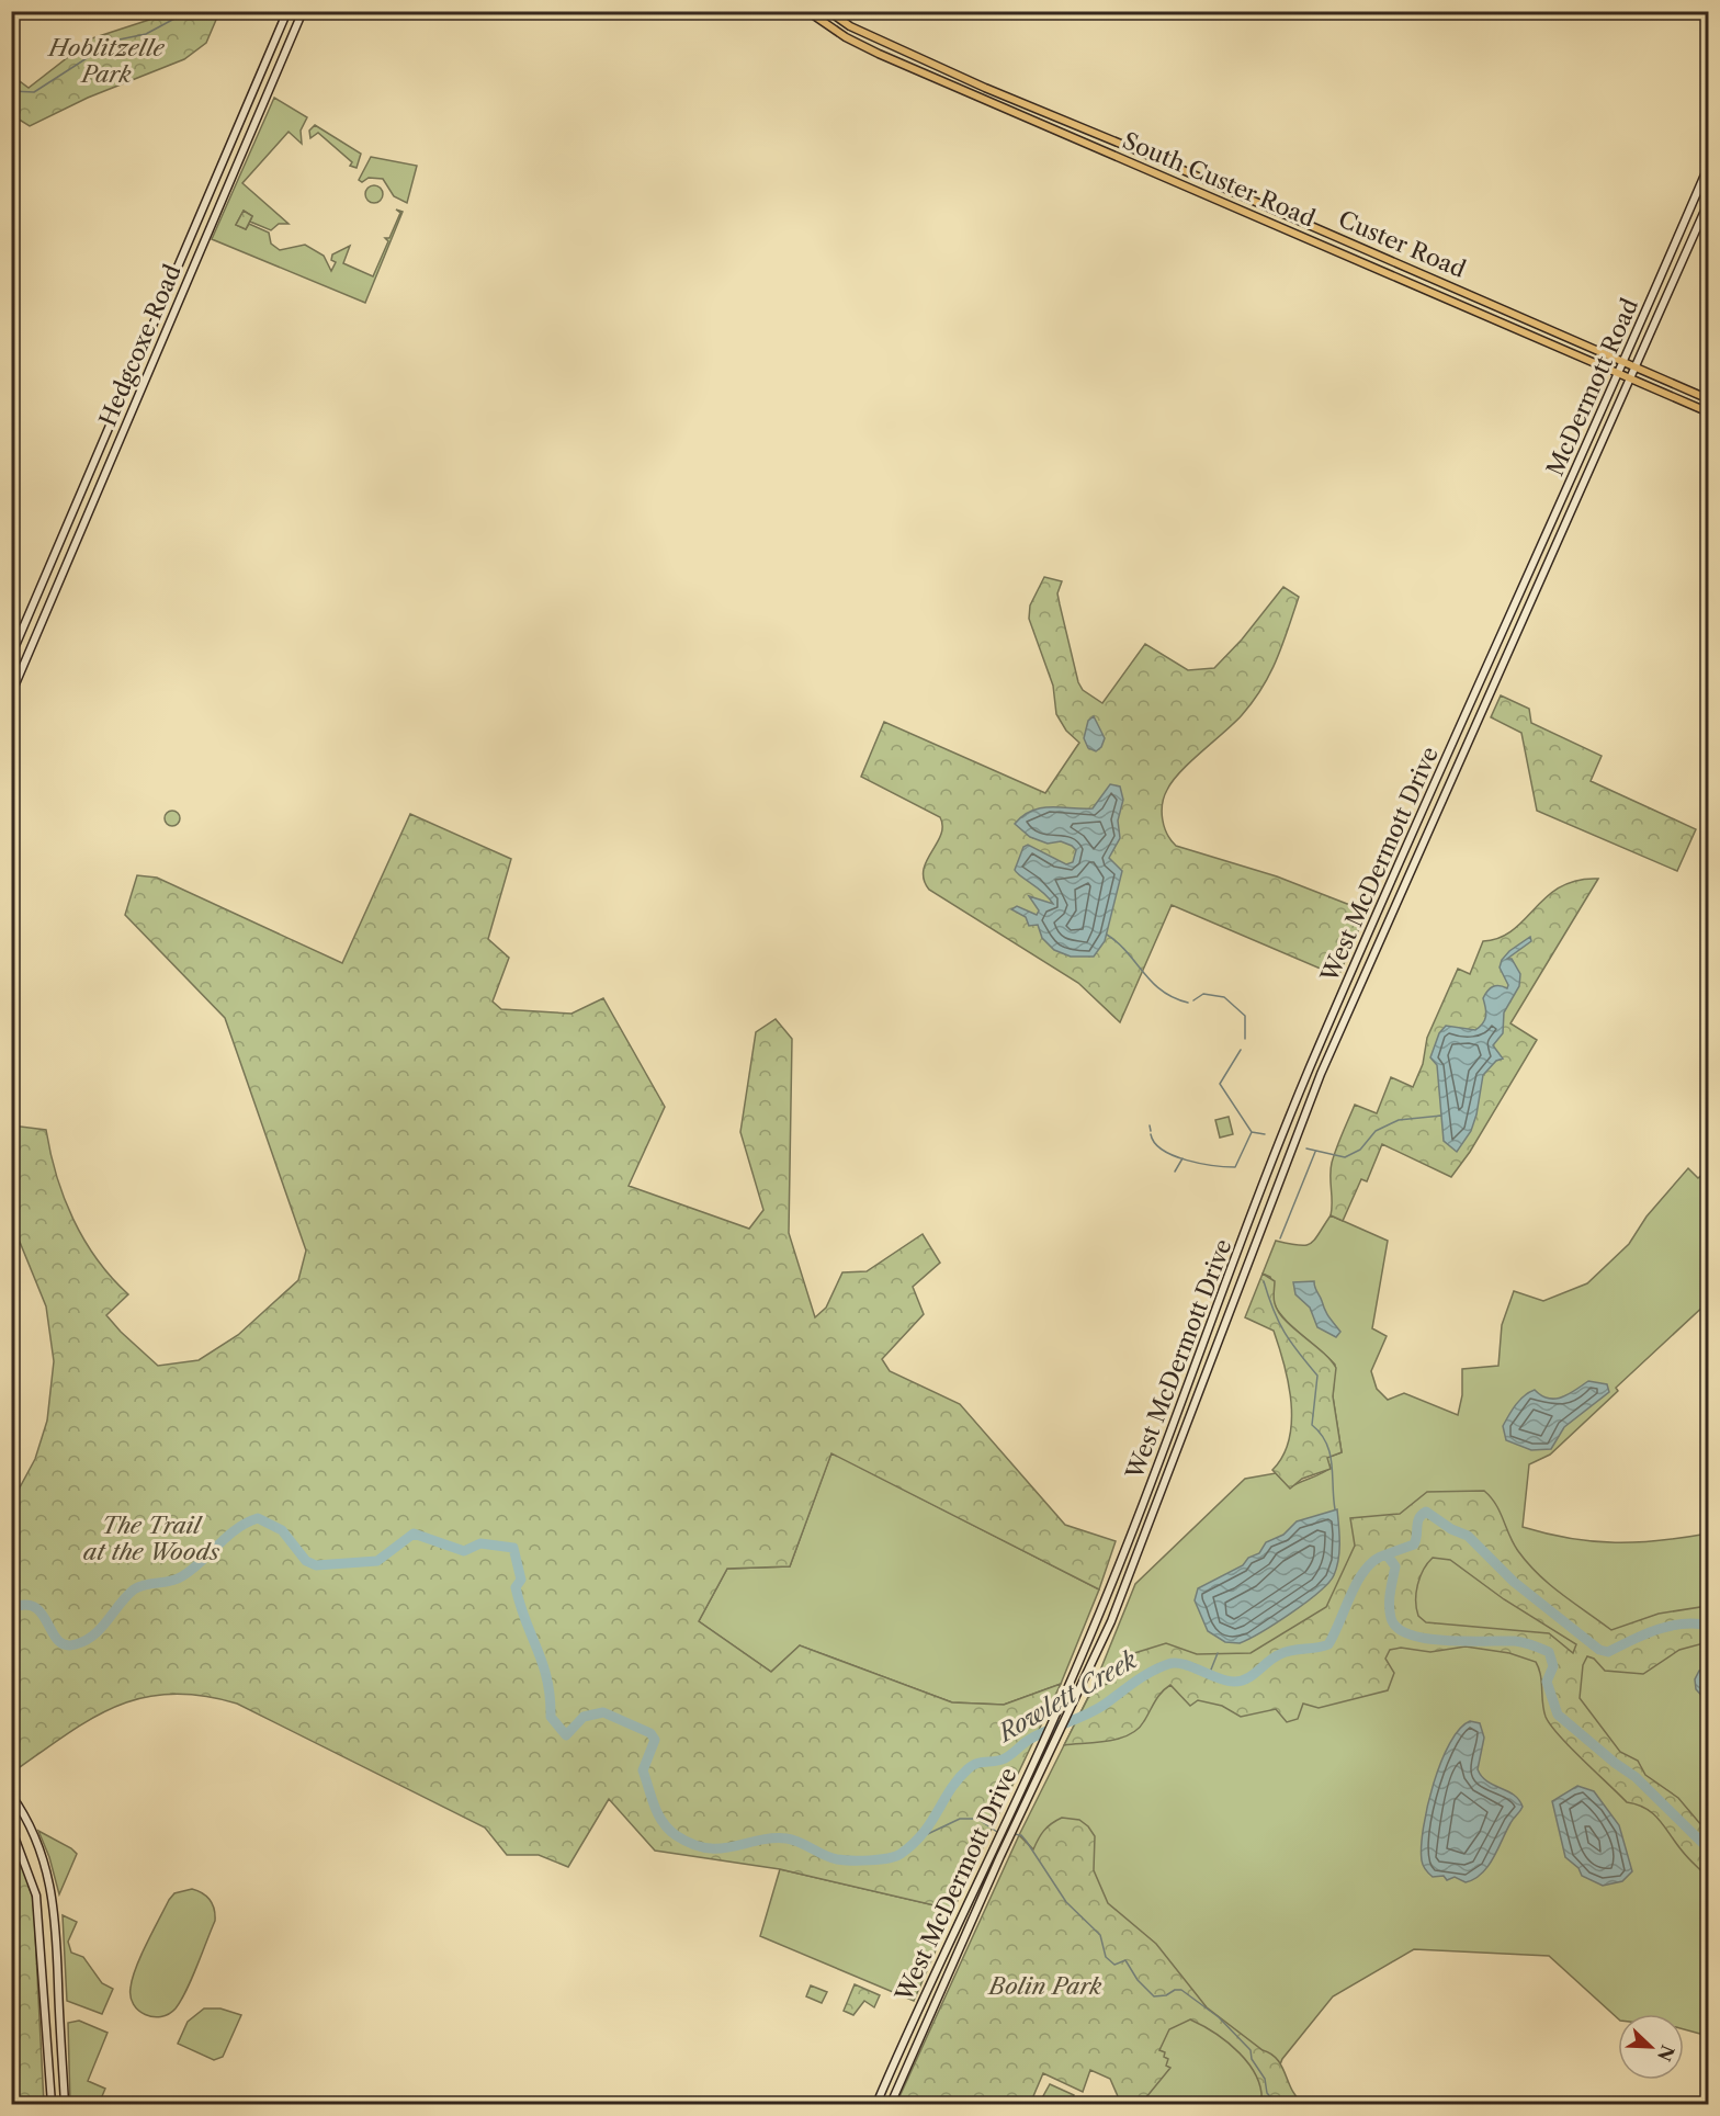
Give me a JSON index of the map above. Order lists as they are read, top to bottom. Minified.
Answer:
{"streets":{"main road":["South Custer Road","Custer Road","Hedgcoxe Road","McDermott Road","West McDermott Drive"]},"crossings":[["South Custer Road","McDermott Road"],["Custer Road","McDermott Road"],["McDermott Road","West McDermott Drive"]],"water":["Rowlett Creek"],"parks":["Hoblitzelle Park","The Trail at the Woods","Bolin Park"],"north":"bottom right"}
